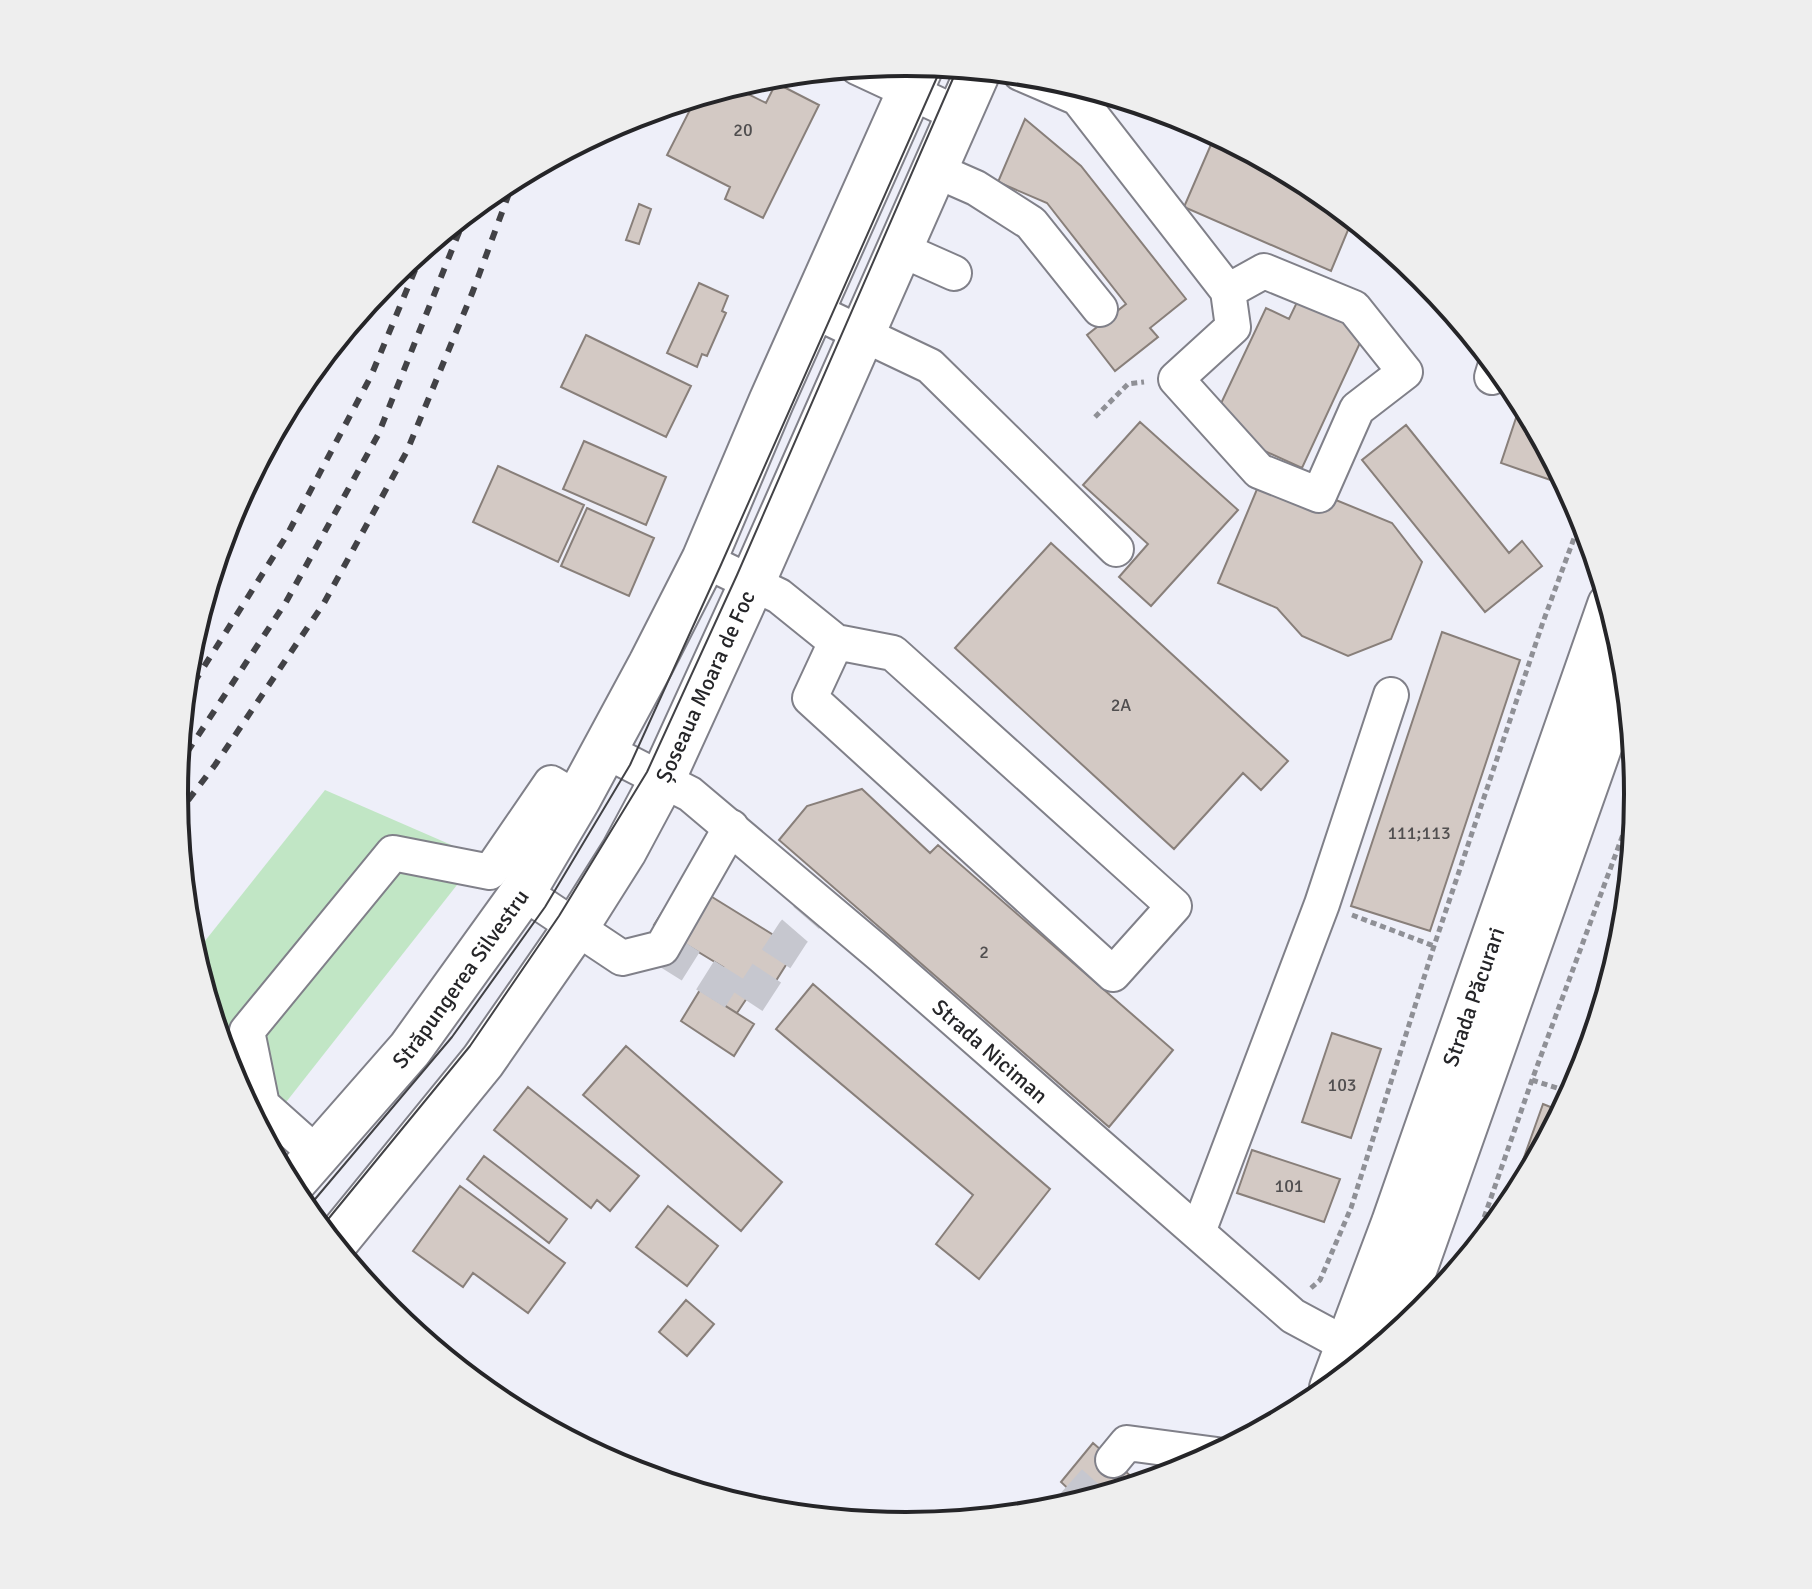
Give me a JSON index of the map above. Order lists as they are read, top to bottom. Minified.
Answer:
{"streets":{"main road":["Șoseaua Moara de Foc","Străpungerea Silvestru","Strada Păcurari"],"street":["Strada Niciman"]},"crossings":[["Șoseaua Moara de Foc","Strada Niciman"],["Străpungerea Silvestru","Strada Niciman"]],"house_numbers":["20","2A","111;113","2","103","101"]}
